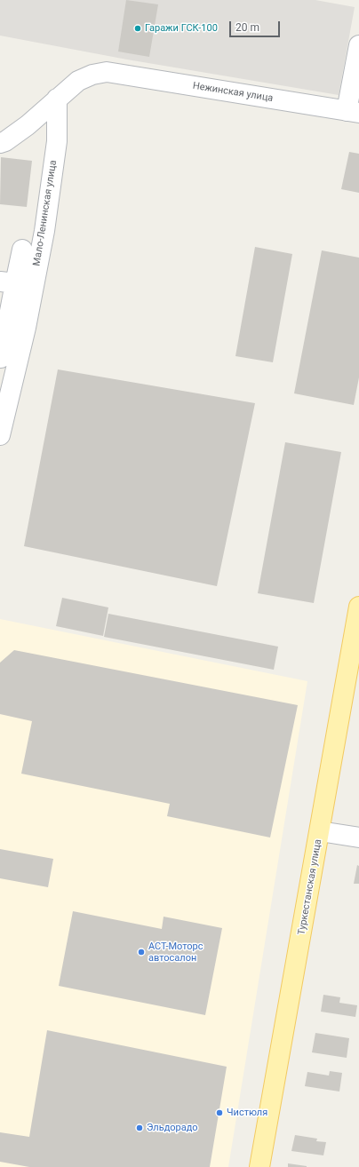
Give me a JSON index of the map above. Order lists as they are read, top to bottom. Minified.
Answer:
{"streets":{"main road":["Туркестанская улица"],"street":["Нежинская улица","Мало-Ленинская улица"]},"crossings":[["Нежинская улица","Мало-Ленинская улица"]],"places":["Гаражи ГСК-100","АСТ-Моторс автосалон","Чистюля","Эльдорадо"],"scale_bar":"20 m"}
